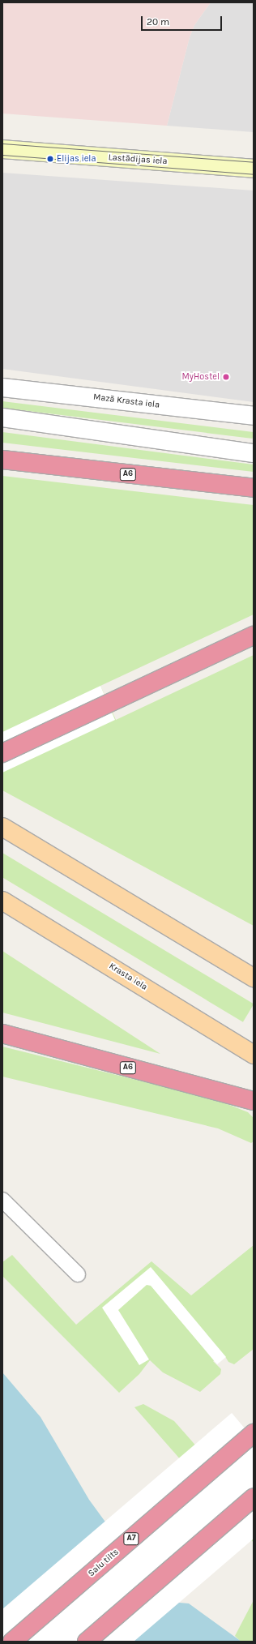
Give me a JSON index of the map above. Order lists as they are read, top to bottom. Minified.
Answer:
{"streets":{"highway":["A6","A7","Salu tilts"],"main road":["Krasta iela"],"street":["Lastādijas iela","Mazā Krasta iela"]},"places":["Elijas iela","MyHostel"],"scale_bar":"20 m"}
